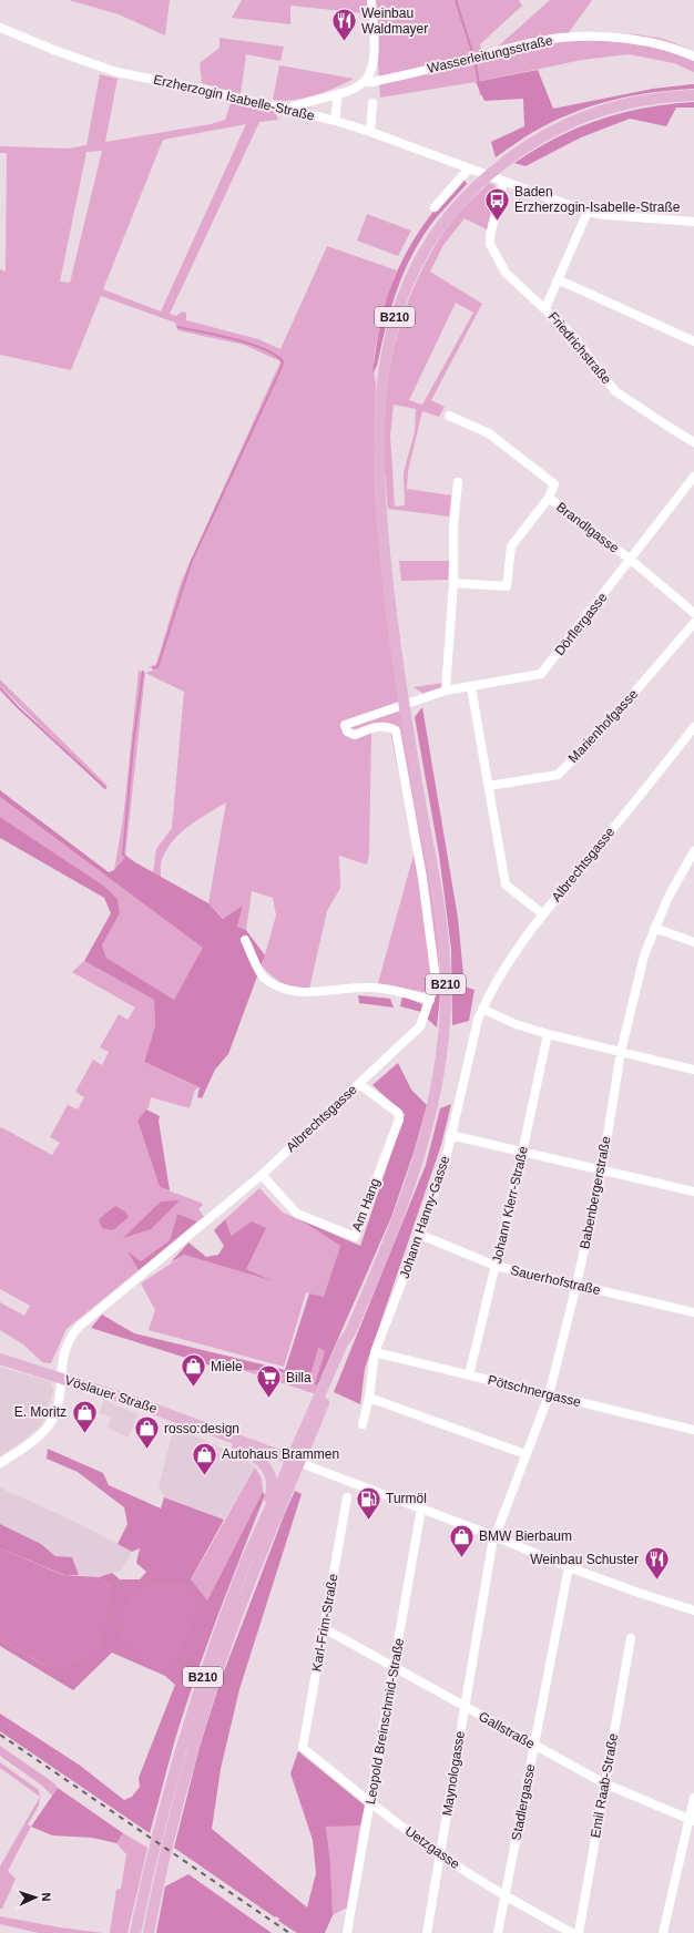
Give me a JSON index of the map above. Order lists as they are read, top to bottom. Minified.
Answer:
{"streets":{"main road":["B210","Vöslauer Straße"],"street":["Wasserleitungsstraße","Erzherzogin Isabelle-Straße","Friedrichstraße","Brandlgasse","Dörflergasse","Marienhofgasse","Albrechtsgasse","Babenbergerstraße","Am Hang","Johann Klerr-Straße","Johann Hanny-Gasse","Sauerhofstraße","Pötschnergasse","Karl-Frim-Straße","Leopold Breinschmid-Straße","Gallstraße","Maynologasse","Emil Raab-Straße","Stadlergasse","Uetzgasse"]},"crossings":[["Wasserleitungsstraße","Erzherzogin Isabelle-Straße"],["Erzherzogin Isabelle-Straße","Friedrichstraße"],["B210","Vöslauer Straße"],["Brandlgasse","Dörflergasse"],["Dörflergasse","Albrechtsgasse"],["Albrechtsgasse","Am Hang"],["Albrechtsgasse","Johann Hanny-Gasse"],["Albrechtsgasse","Vöslauer Straße"],["Babenbergerstraße","Sauerhofstraße"],["Babenbergerstraße","Pötschnergasse"],["Babenbergerstraße","Vöslauer Straße"],["Babenbergerstraße","Maynologasse"],["Johann Klerr-Straße","Sauerhofstraße"],["Johann Klerr-Straße","Pötschnergasse"],["Johann Hanny-Gasse","Sauerhofstraße"],["Johann Hanny-Gasse","Pötschnergasse"],["Vöslauer Straße","Leopold Breinschmid-Straße"],["Vöslauer Straße","Maynologasse"],["Vöslauer Straße","Stadlergasse"],["Karl-Frim-Straße","Gallstraße"],["Karl-Frim-Straße","Uetzgasse"],["Leopold Breinschmid-Straße","Gallstraße"],["Leopold Breinschmid-Straße","Uetzgasse"],["Gallstraße","Maynologasse"],["Gallstraße","Emil Raab-Straße"],["Gallstraße","Stadlergasse"],["Maynologasse","Uetzgasse"],["Stadlergasse","Uetzgasse"]],"places":{"restaurant":["Weinbau Waldmayer","Weinbau Schuster"],"bus stop":["Baden Erzherzogin-Isabelle-Straße"],"shop":["Miele","E. Moritz","rosso:design","Autohaus Brammen","BMW Bierbaum"],"supermarket":["Billa"],"fuel station":["Turmöl"]},"north":"right"}
